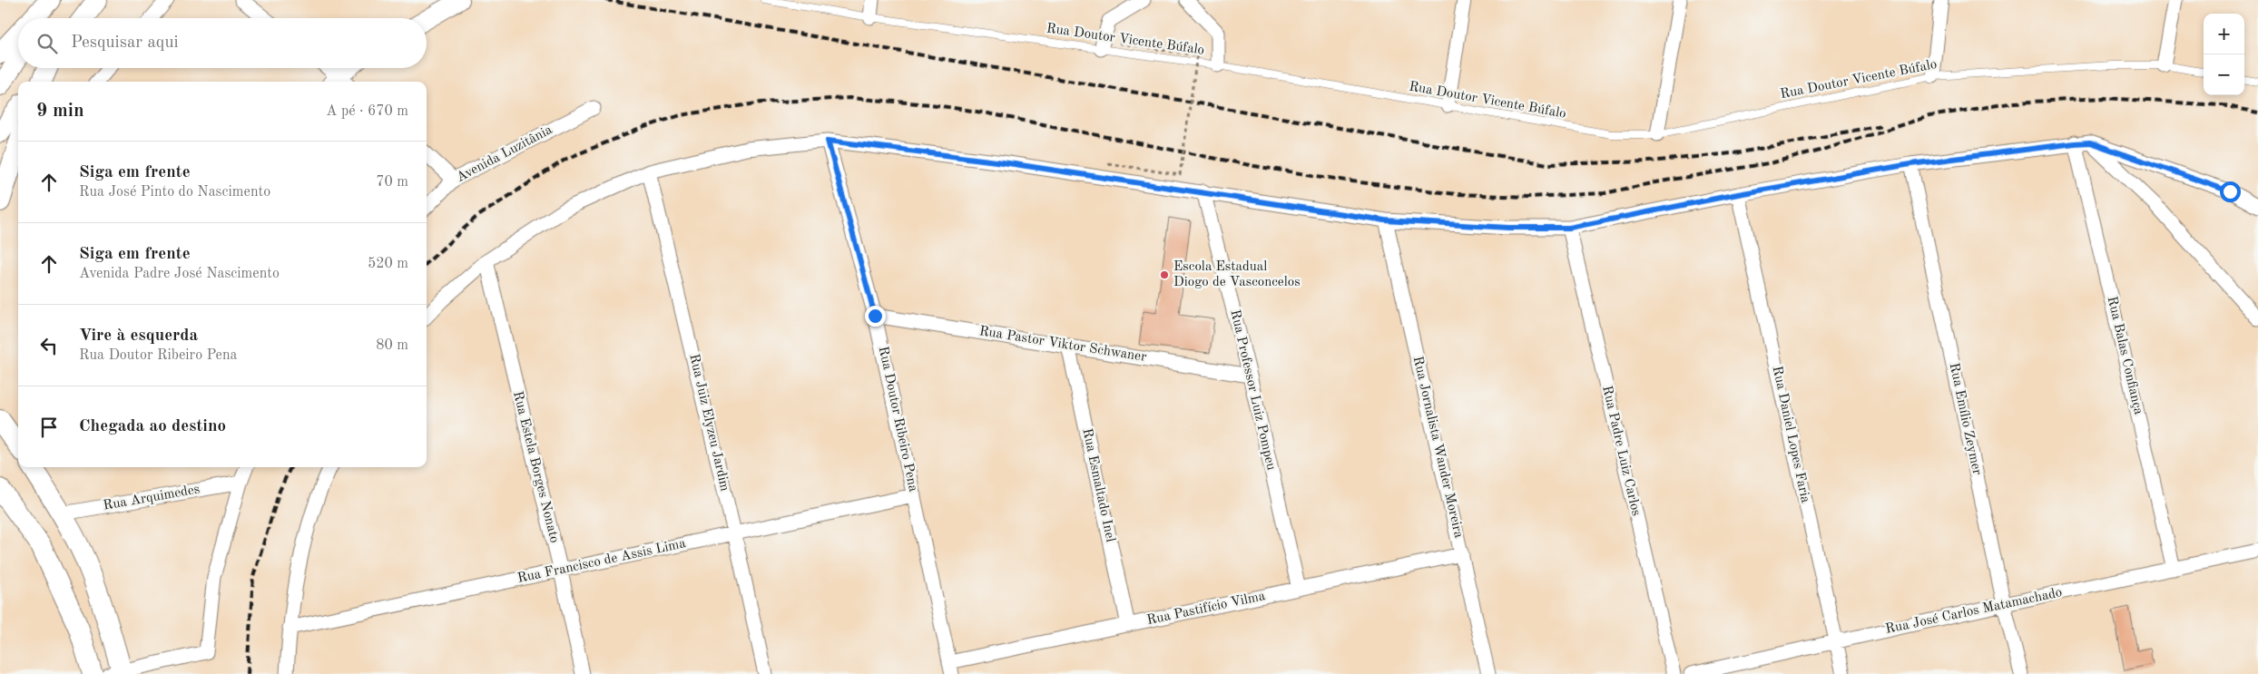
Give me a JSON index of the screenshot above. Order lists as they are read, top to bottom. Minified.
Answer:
{"streets":{"street":["Avenida Luzitânia","Rua Pastor Viktor Schwaner","Rua Balas Confiança","Rua Professor Luiz Pompeu","Rua Doutor Ribeiro Pena","Rua Emílio Zeymer","Rua Juiz Elyzeu Jardim","Rua Daniel Lopes Faria","Rua Jornalista Wander Moreira","Rua Padre Luiz Carlos","Rua Estela Borges Nonato","Rua Esmaltado Inel","Rua Arquimedes","Rua Francisco de Assis Lima","Rua Pastifício Vilma","Rua José Carlos Matamachado"],"lane":["Rua Doutor Vicente Búfalo"]},"crossings":[["Rua Pastor Viktor Schwaner","Rua Professor Luiz Pompeu"],["Rua Pastor Viktor Schwaner","Rua Doutor Ribeiro Pena"],["Rua Pastor Viktor Schwaner","Rua Esmaltado Inel"],["Rua Balas Confiança","Rua José Carlos Matamachado"],["Rua Professor Luiz Pompeu","Rua Pastifício Vilma"],["Rua Doutor Ribeiro Pena","Rua Francisco de Assis Lima"],["Rua Doutor Ribeiro Pena","Rua Pastifício Vilma"],["Rua Emílio Zeymer","Rua José Carlos Matamachado"],["Rua Juiz Elyzeu Jardim","Rua Francisco de Assis Lima"],["Rua Daniel Lopes Faria","Rua José Carlos Matamachado"],["Rua Jornalista Wander Moreira","Rua Pastifício Vilma"],["Rua Estela Borges Nonato","Rua Francisco de Assis Lima"],["Rua Esmaltado Inel","Rua Pastifício Vilma"]],"places":["Escola Estadual Diogo de Vasconcelos"],"page":{"map_buttons":["+","−"],"search":"Pesquisar aqui","heading":["9 min","A pé · 670 m"],"list":[["Siga em frente","Rua José Pinto do Nascimento","70 m"],["Siga em frente","Avenida Padre José Nascimento","520 m"],["Vire à esquerda","Rua Doutor Ribeiro Pena","80 m"],"Chegada ao destino"]}}
